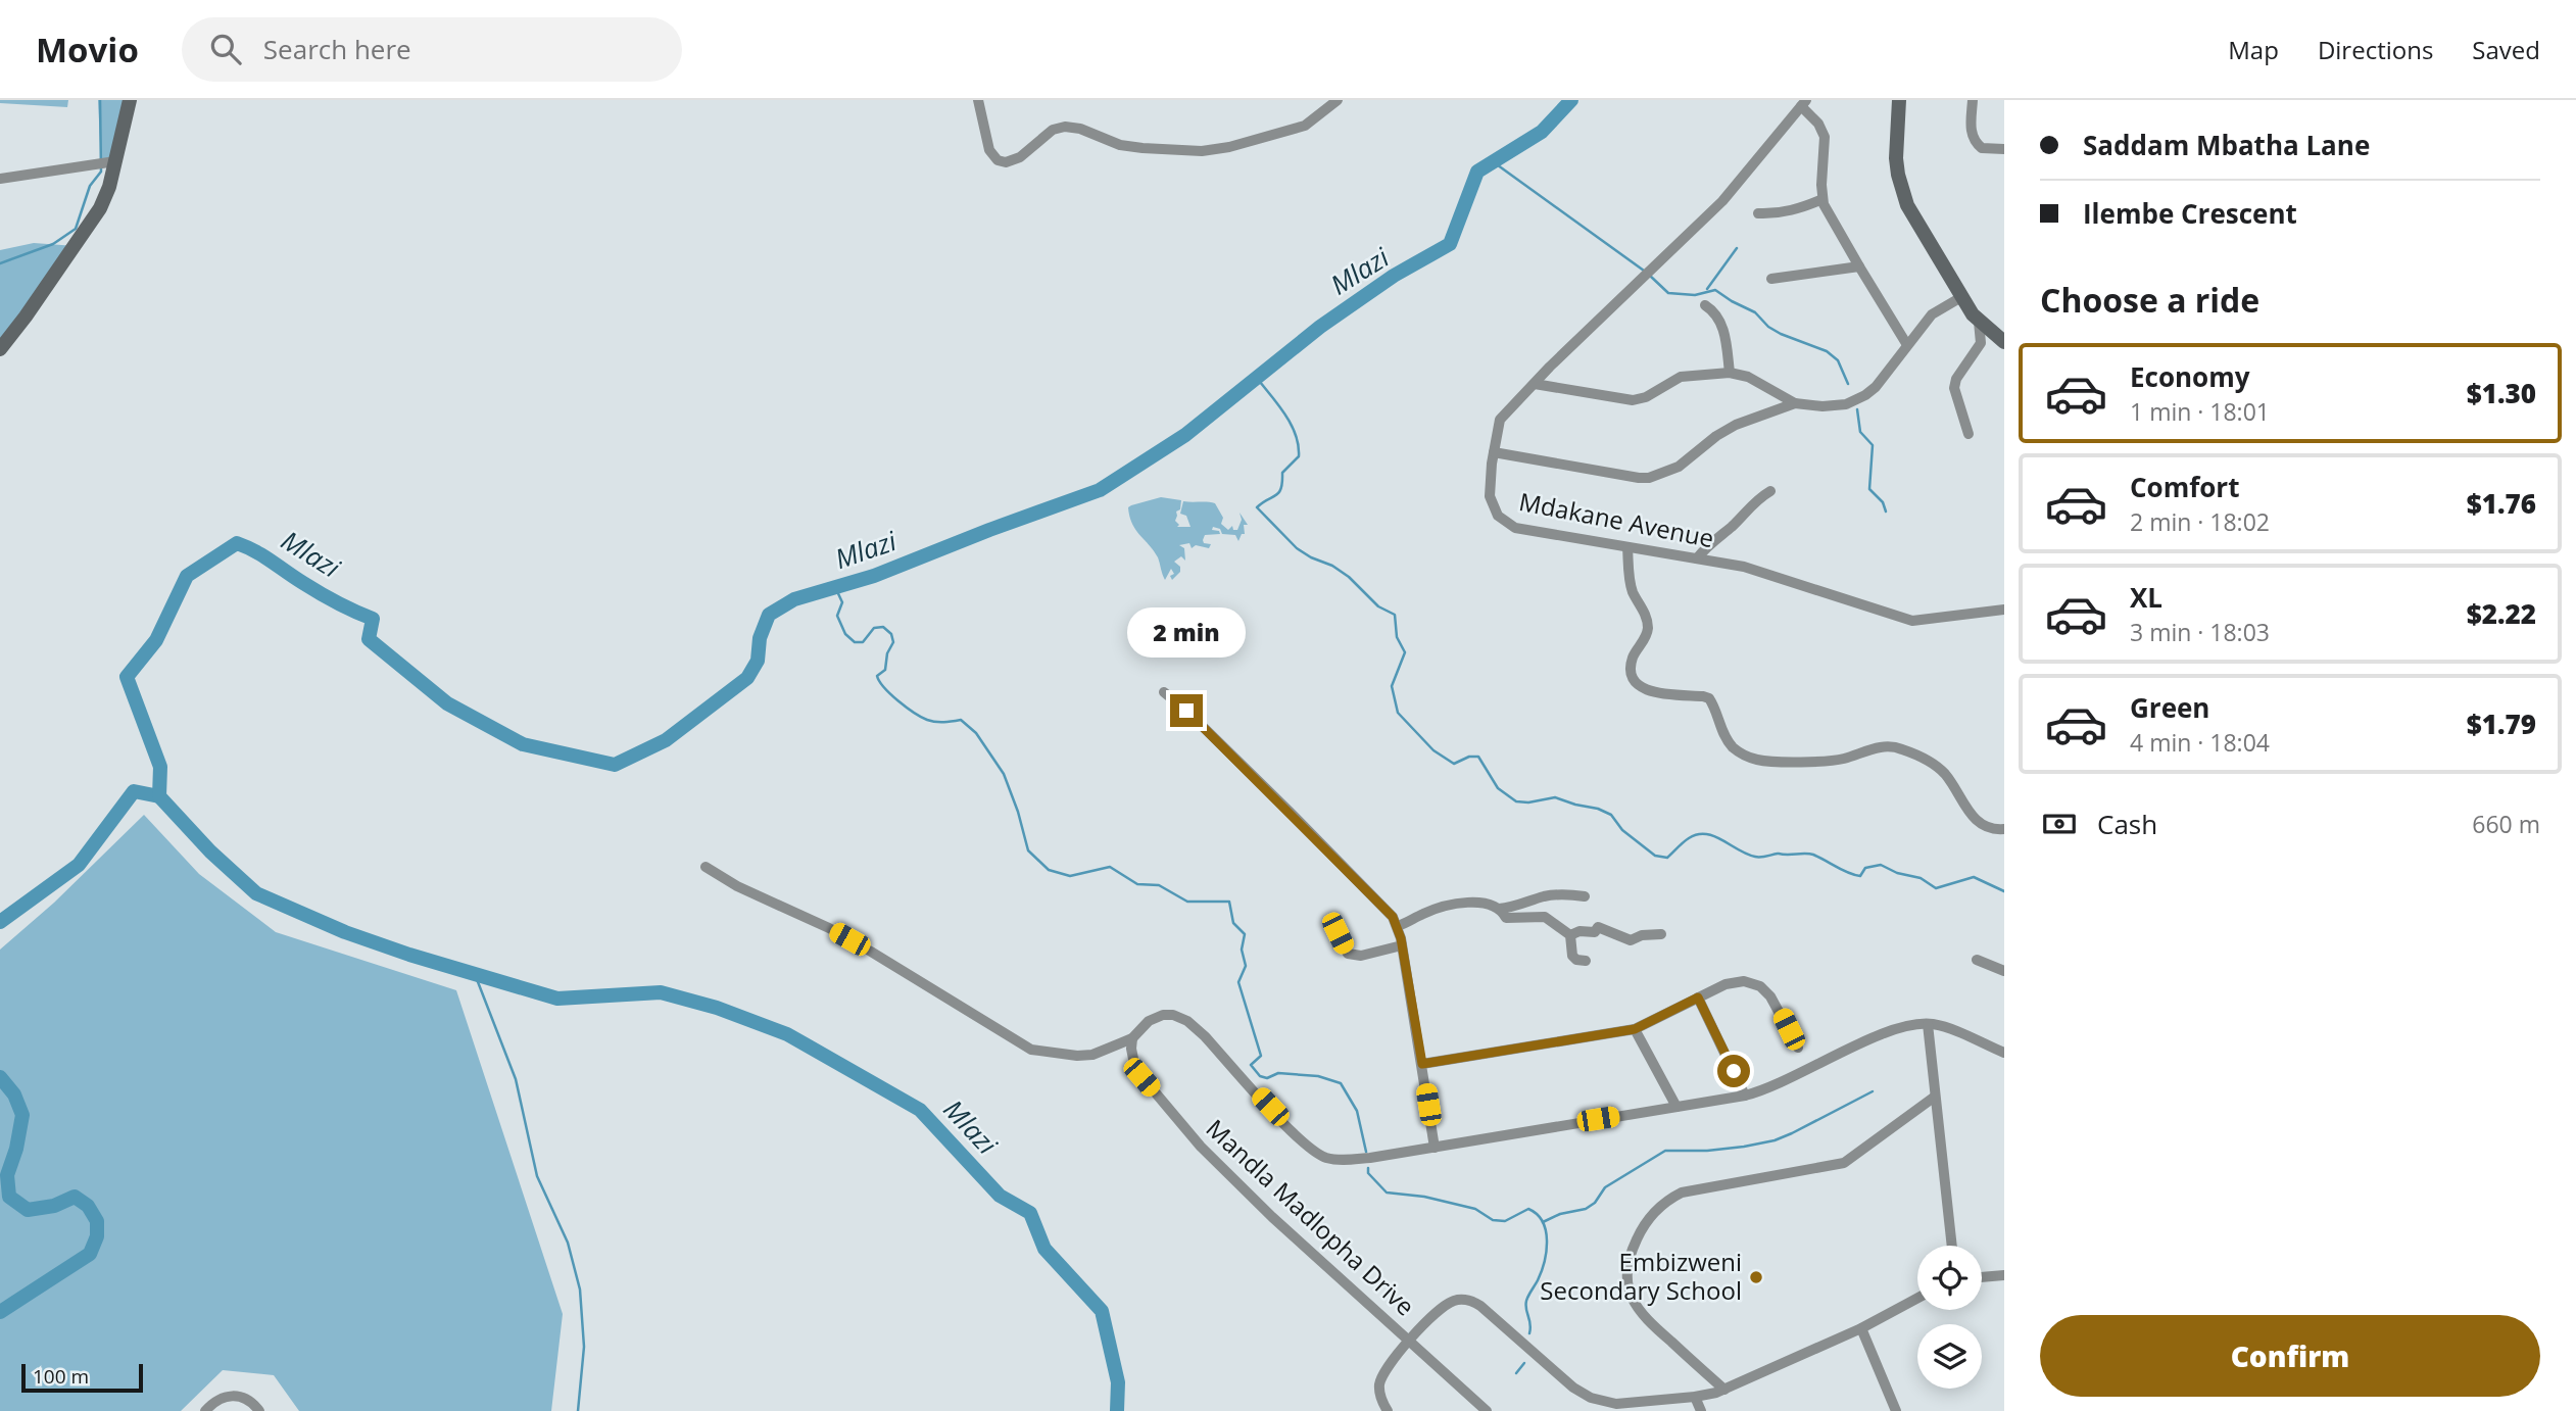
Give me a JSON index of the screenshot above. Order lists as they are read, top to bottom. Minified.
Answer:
{"streets":{"street":["Mdakane Avenue","Mandla Madlopha Drive"]},"water":["Mlazi"],"places":["Embizweni Secondary School"],"scale_bar":"100 m","page":{"header":"Movio","search":"Search here","nav":["Map","Directions","Saved"],"banner":["Saddam Mbatha Lane","Ilembe Crescent"],"heading":"Choose a ride","list":[{"name":"Economy","note":"1 min · 18:01","value":"$1.30"},{"name":"Comfort","note":"2 min · 18:02","value":"$1.76"},{"name":"XL","note":"3 min · 18:03","value":"$2.22"},{"name":"Green","note":"4 min · 18:04","value":"$1.79"}],"bubble":"2 min","pay":["Cash","660 m"],"buttons":"Confirm","scale":"100 m"}}
